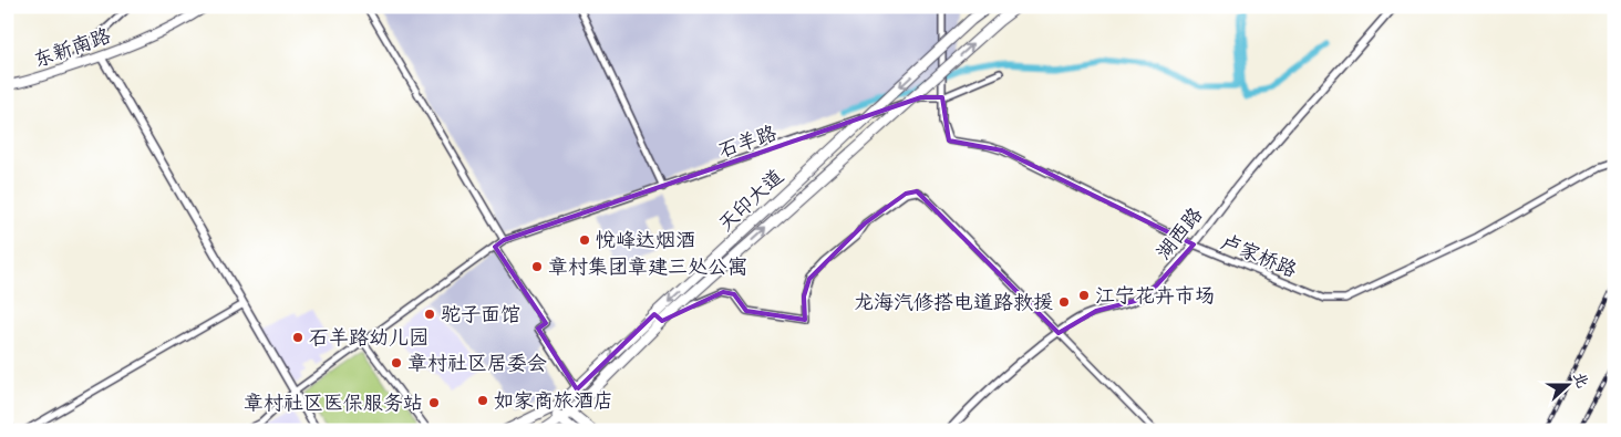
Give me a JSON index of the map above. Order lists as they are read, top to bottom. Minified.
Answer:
{"streets":{"main road":["东新南路","天印大道"],"street":["石羊路","湖西路","卢家桥路"]},"crossings":[["石羊路","卢家桥路"],["湖西路","卢家桥路"]],"places":["悦峰达烟酒","章村集团章建三处公寓","江宁花卉市场","龙海汽修搭电道路救援","驼子面馆","石羊路幼儿园","章村社区居委会","如家商旅酒店","章村社区医保服务站"],"north":"right"}
